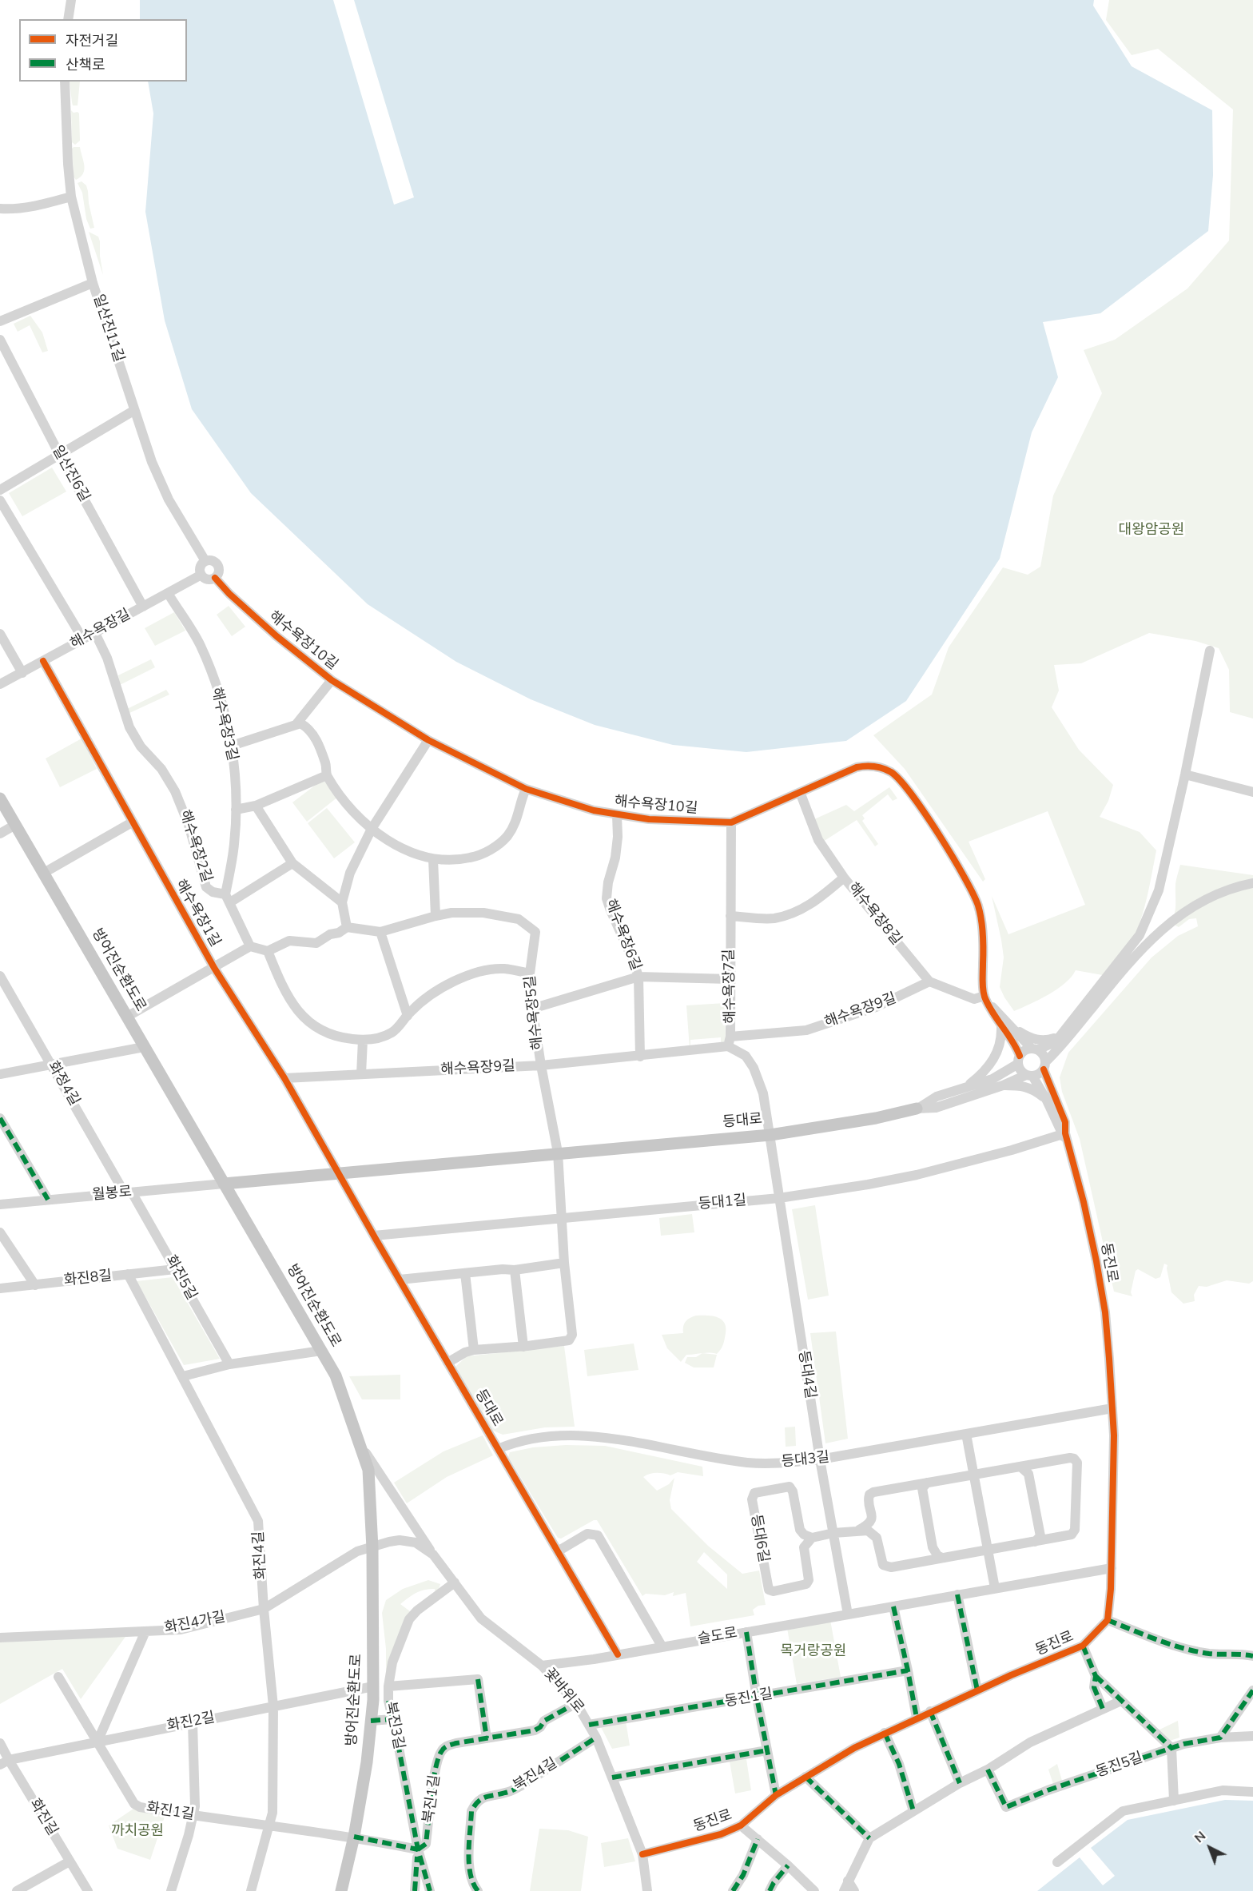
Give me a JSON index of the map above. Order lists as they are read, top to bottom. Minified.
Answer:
{"streets":{"main road":["방어진순환도로","등대로"],"street":["일산진11길","일산진6길","해수욕장길","해수욕장10길","해수욕장3길","해수욕장2길","해수욕장1길","해수욕장8길","해수욕장6길","해수욕장7길","해수욕장9길","해수욕장5길","화정4길","월봉로","등대1길","동진로","화진5길","화진8길","등대4길","등대3길","등대6길","화진4길","화진4가길","슬도로","꽃바위로","동진1길","화진2길","북진3길","동진5길","북진4길","북진1길","화진1길","화진길"]},"crossings":[["일산진11길","해수욕장길"],["일산진11길","해수욕장10길"],["일산진6길","해수욕장길"],["해수욕장길","해수욕장10길"],["해수욕장길","해수욕장3길"],["해수욕장길","해수욕장2길"],["해수욕장길","해수욕장1길"],["해수욕장10길","해수욕장8길"],["해수욕장10길","해수욕장6길"],["해수욕장10길","해수욕장7길"],["해수욕장3길","해수욕장2길"],["해수욕장1길","해수욕장9길"],["해수욕장1길","등대로"],["해수욕장8길","해수욕장9길"],["해수욕장6길","해수욕장9길"],["방어진순환도로","등대로"],["방어진순환도로","월봉로"],["방어진순환도로","화진4가길"],["방어진순환도로","꽃바위로"],["방어진순환도로","화진2길"],["방어진순환도로","화진1길"],["해수욕장7길","해수욕장9길"],["해수욕장9길","해수욕장5길"],["해수욕장5길","등대로"],["해수욕장5길","등대1길"],["화정4길","월봉로"],["화정4길","화진5길"],["등대로","월봉로"],["등대로","등대1길"],["등대로","등대4길"],["등대로","등대3길"],["등대로","슬도로"],["월봉로","화진5길"],["등대1길","동진로"],["등대1길","등대4길"],["동진로","등대3길"],["동진로","슬도로"],["동진로","꽃바위로"],["화진5길","화진8길"],["화진8길","화진4길"],["등대4길","등대3길"],["등대4길","슬도로"],["화진4길","화진4가길"],["화진4길","화진2길"],["화진4길","화진1길"],["화진4가길","꽃바위로"],["슬도로","꽃바위로"],["꽃바위로","동진1길"],["꽃바위로","북진3길"],["꽃바위로","북진4길"],["꽃바위로","북진1길"],["화진2길","화진1길"],["화진2길","화진길"],["북진3길","북진1길"],["북진3길","화진1길"],["북진1길","화진1길"]],"parks":["대왕암공원","목거랑공원","까치공원"],"legend":["자전거길","산책로"],"north":"top left"}
